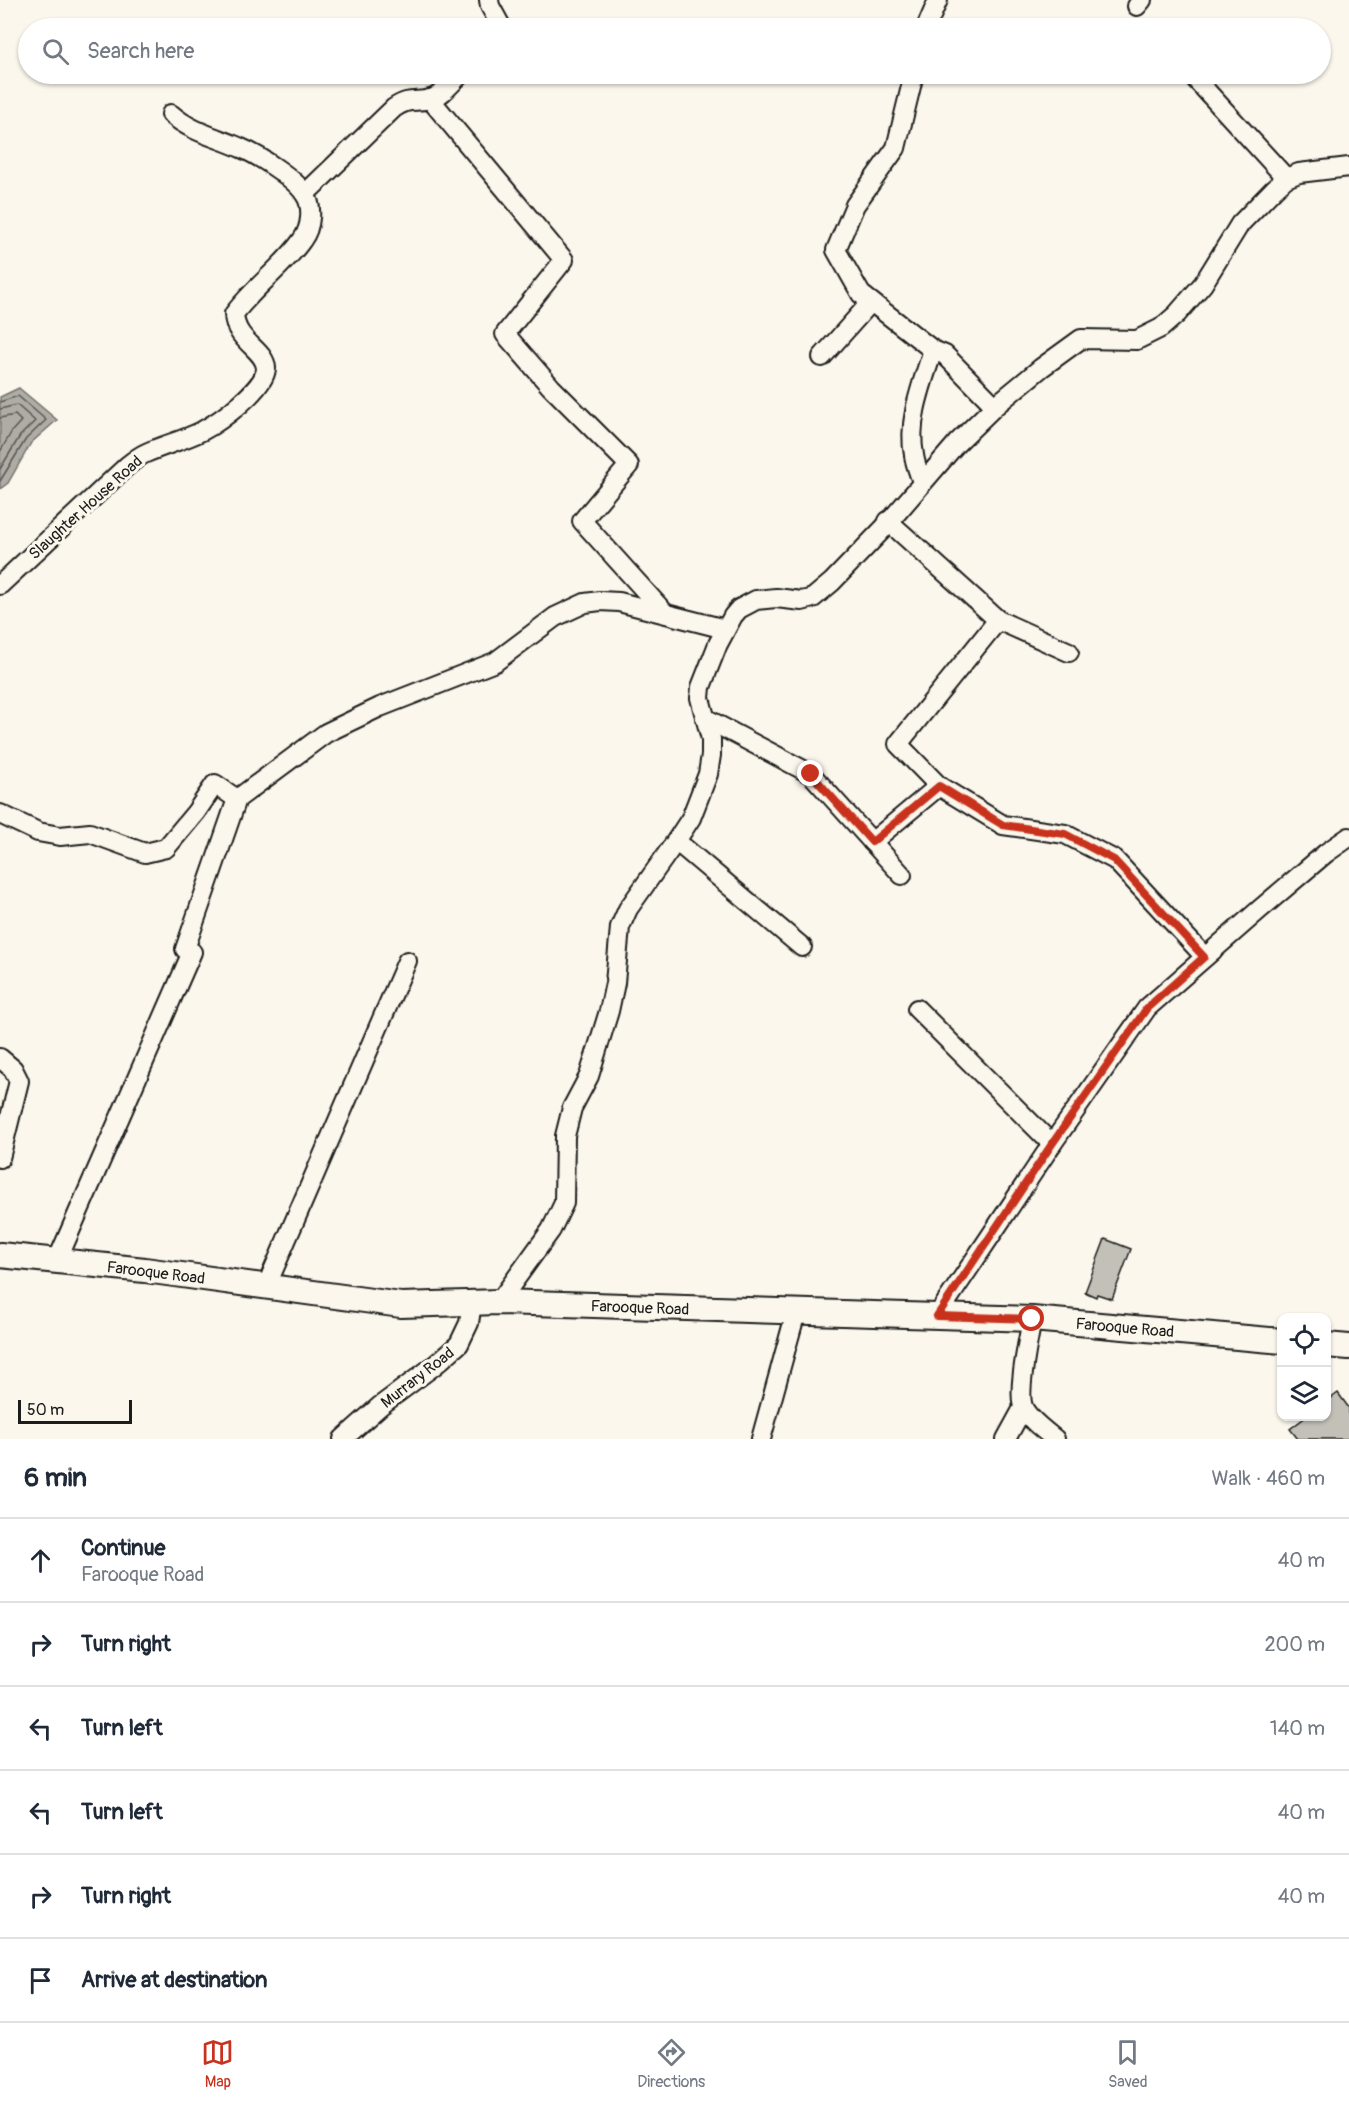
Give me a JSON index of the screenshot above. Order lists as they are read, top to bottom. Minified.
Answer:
{"streets":{"main road":["Farooque Road"],"street":["Slaughter House Road","Murrary Road"]},"crossings":[["Farooque Road","Murrary Road"]],"scale_bar":"50 m","page":{"search":"Search here","scale":"50 m","heading":["6 min","Walk · 460 m"],"list":[["Continue","Farooque Road","40 m"],["Turn right","200 m"],["Turn left","140 m"],["Turn left","40 m"],["Turn right","40 m"],"Arrive at destination"],"nav":["Map","Directions","Saved"]}}
